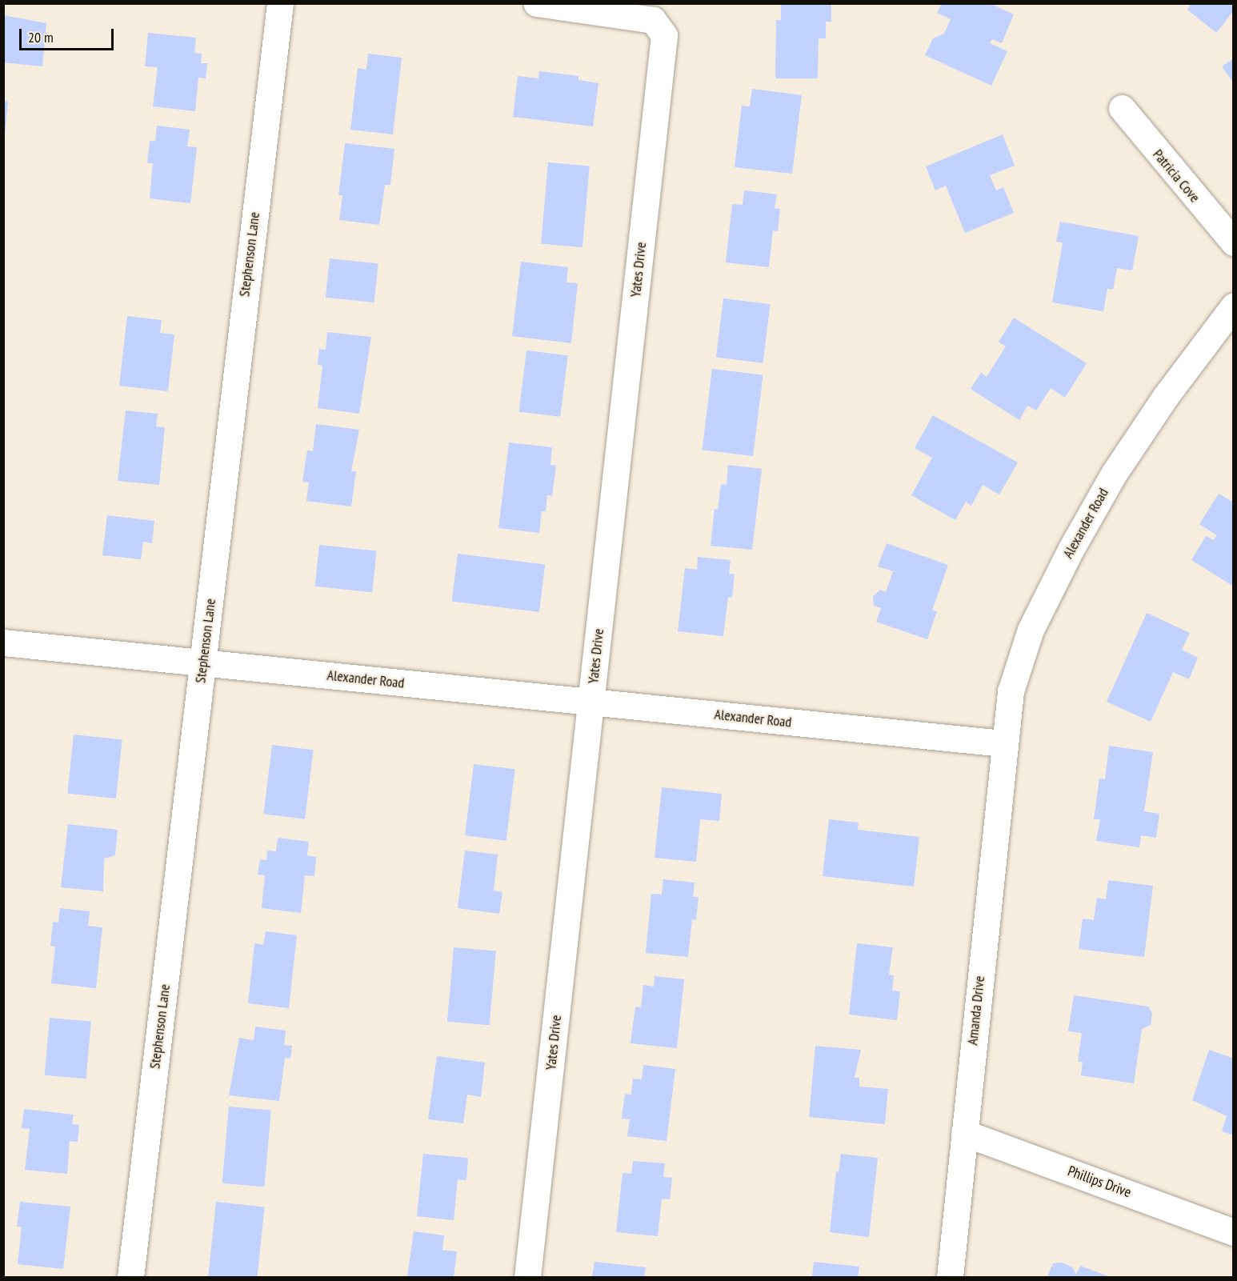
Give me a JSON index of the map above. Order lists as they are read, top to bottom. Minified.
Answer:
{"streets":{"street":["Patricia Cove","Stephenson Lane","Yates Drive","Alexander Road","Amanda Drive","Phillips Drive"]},"crossings":[["Stephenson Lane","Alexander Road"],["Yates Drive","Alexander Road"],["Alexander Road","Amanda Drive"],["Amanda Drive","Phillips Drive"]],"scale_bar":"20 m"}
